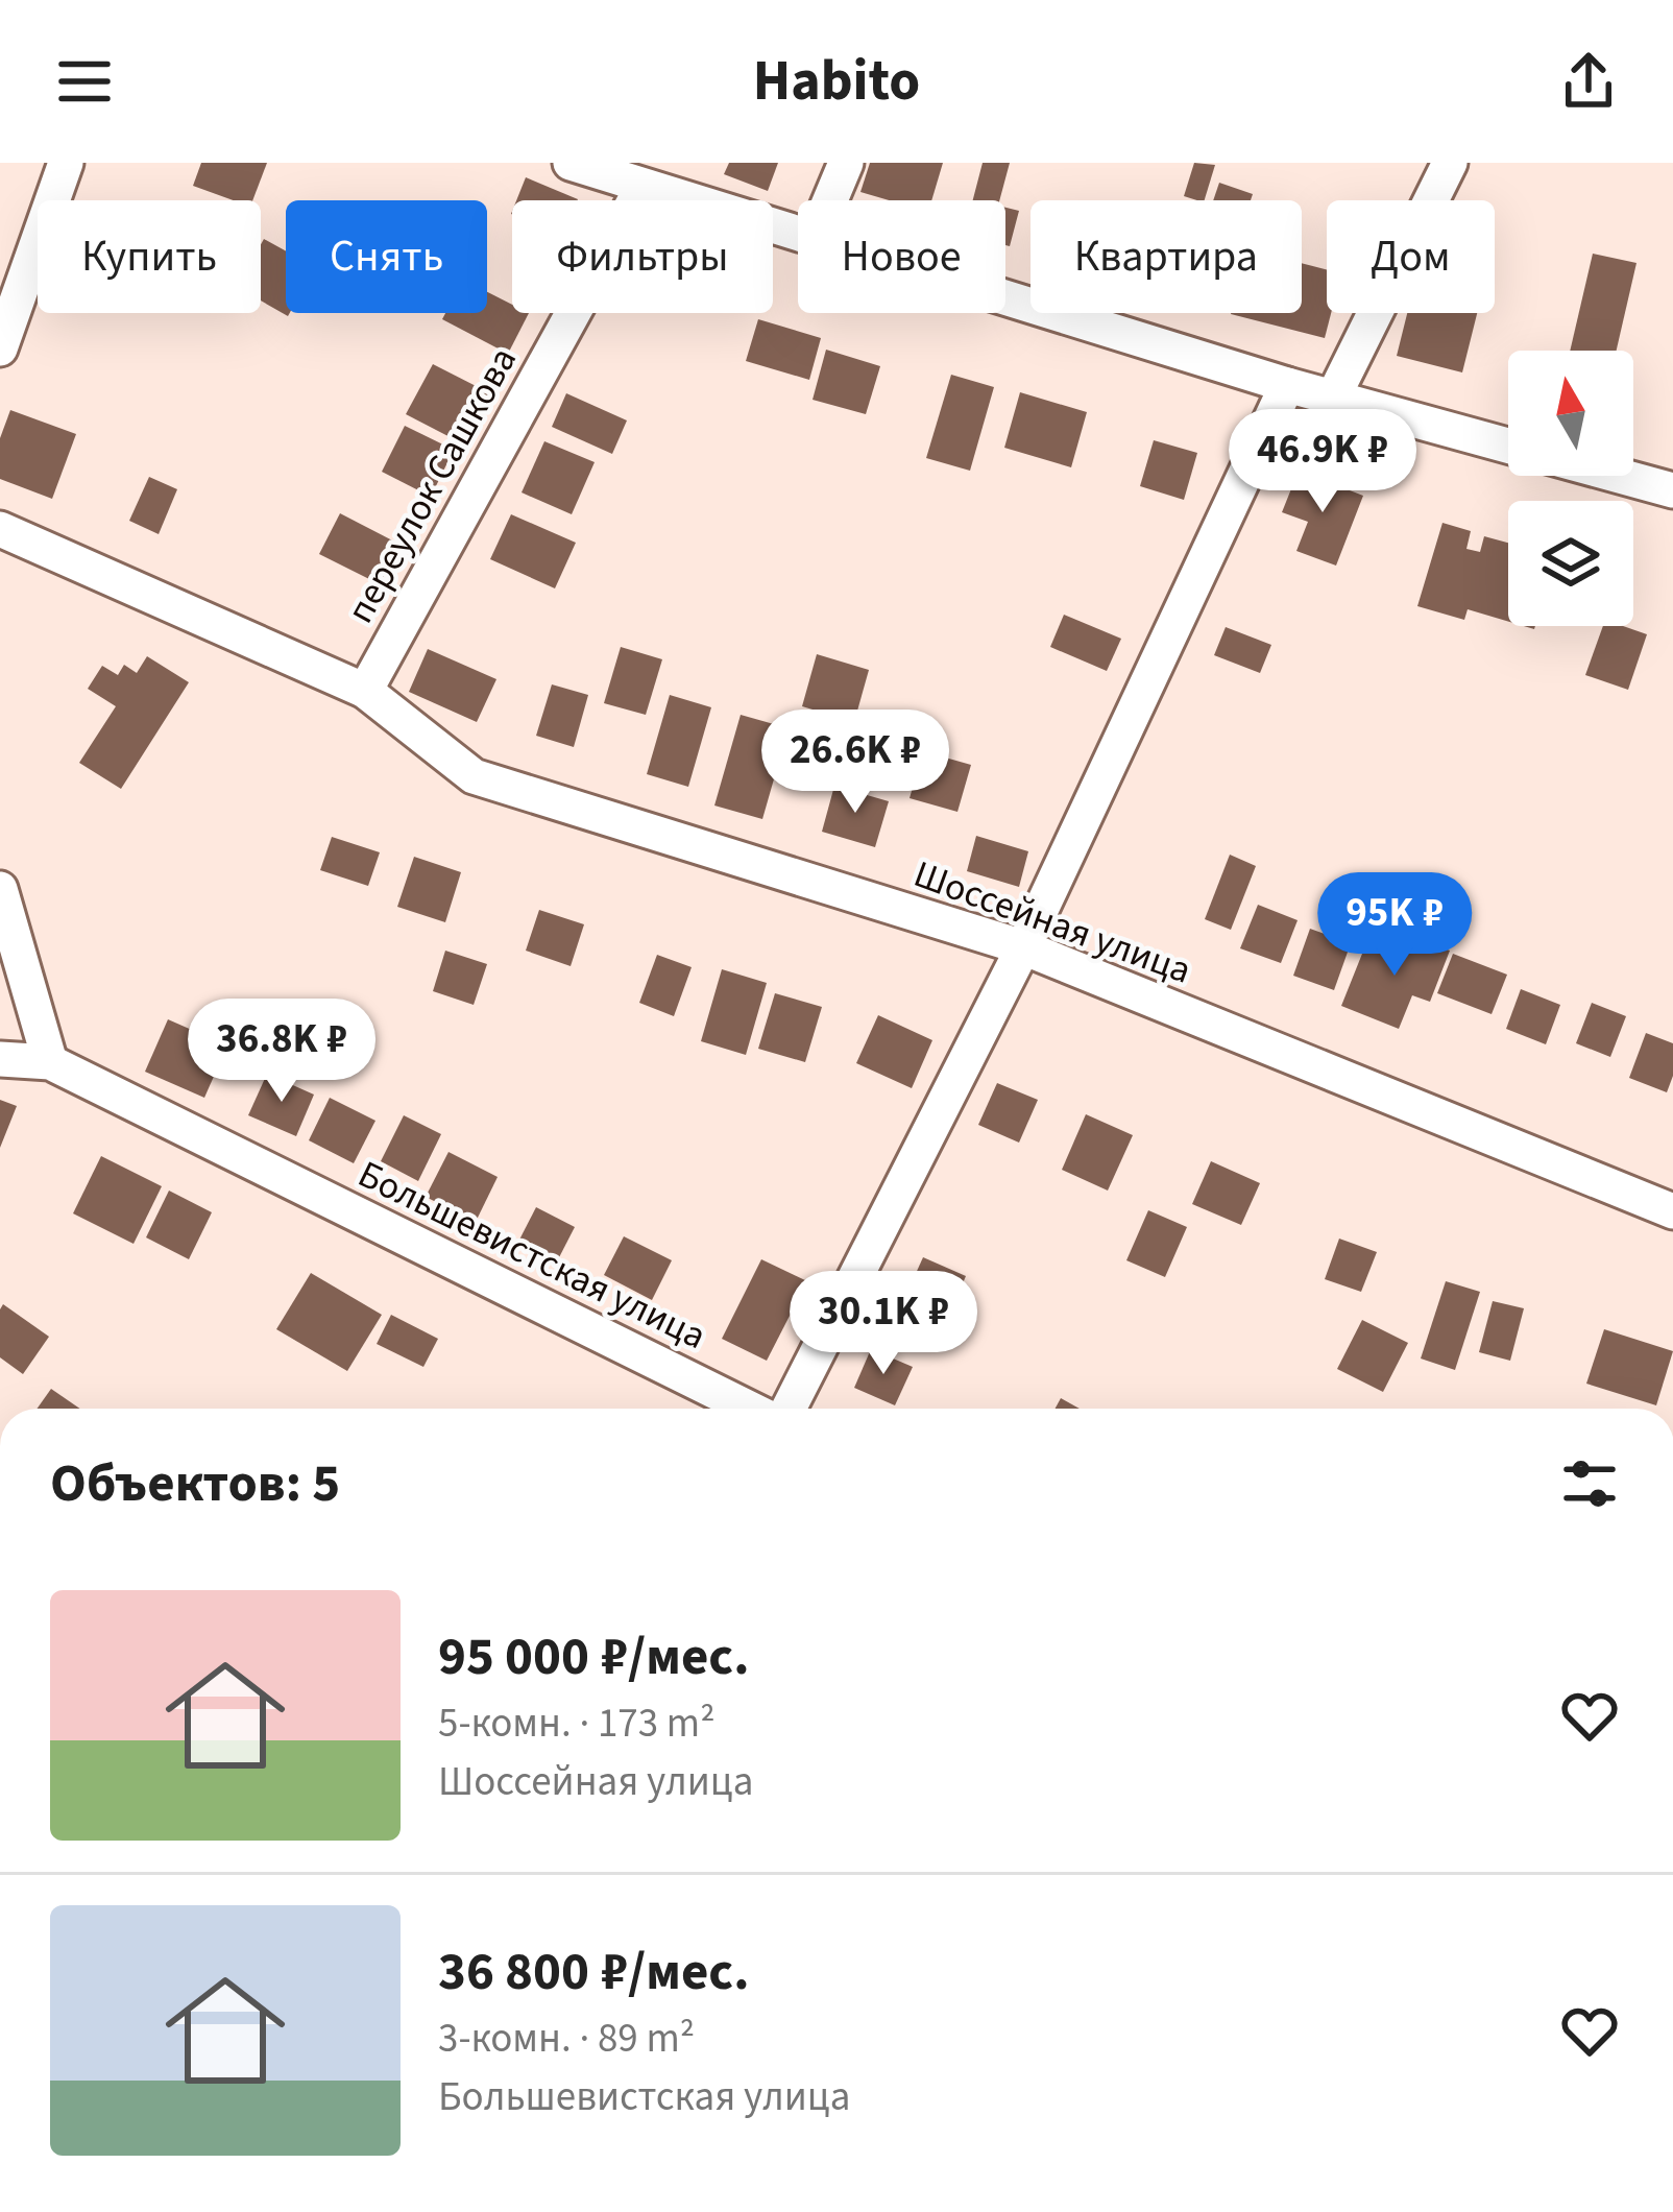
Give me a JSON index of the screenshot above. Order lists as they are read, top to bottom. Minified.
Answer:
{"streets":{"street":["переулок Сашкова","Шоссейная улица","Большевистская улица"]},"crossings":[["переулок Сашкова","Шоссейная улица"]],"north":"top","page":{"header":"Habito","chip":["Купить","Снять","Фильтры","Новое","Квартира","Дом"],"price":["46.9K ₽","26.6K ₽","95K ₽","36.8K ₽","30.1K ₽"],"heading":"Объектов: 5","list":[{"name":"95 000 ₽/мес.","note":"5-комн. · 173 m² · Шоссейная улица"},{"name":"36 800 ₽/мес.","note":"3-комн. · 89 m² · Большевистская улица"}]}}
